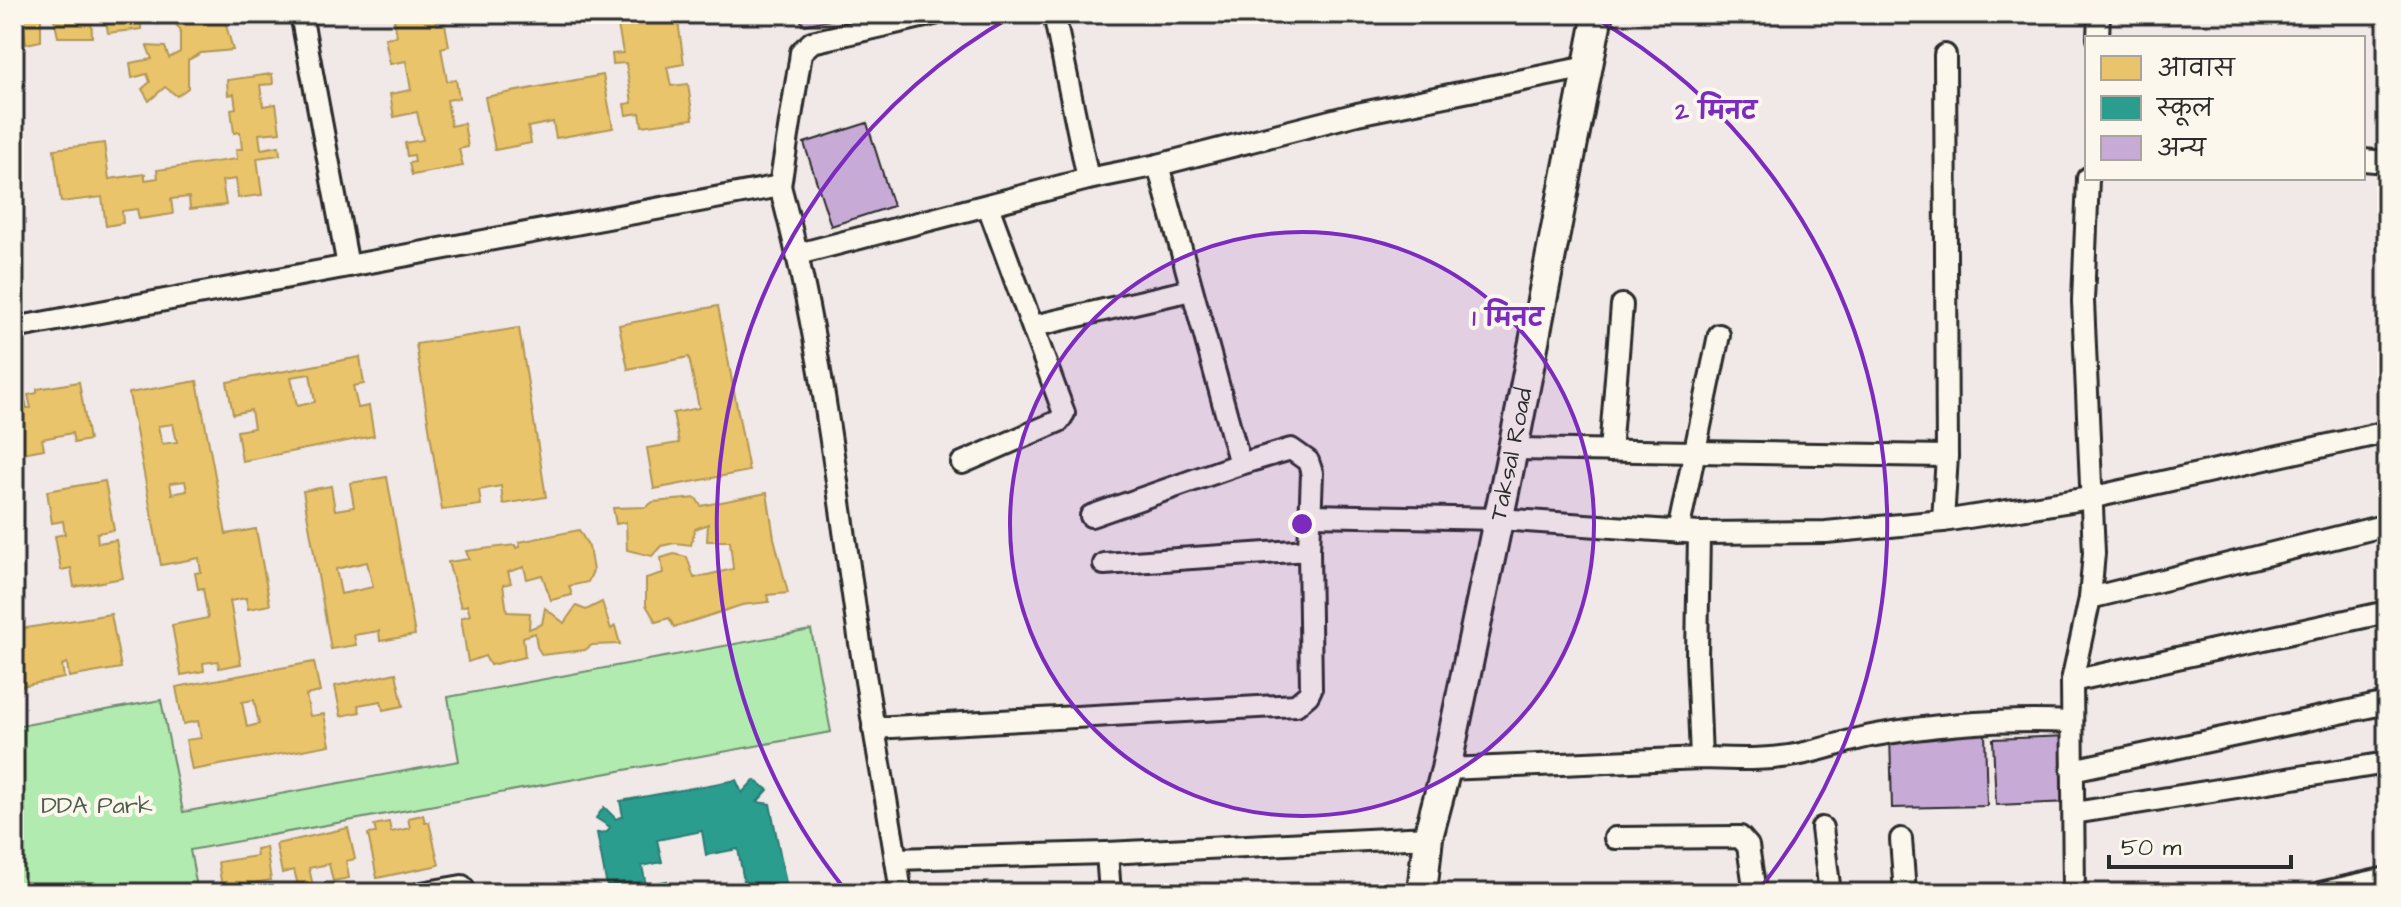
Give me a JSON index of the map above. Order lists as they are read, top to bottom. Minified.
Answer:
{"streets":{"street":["Taksal Road"]},"parks":["DDA Park"],"legend":["आवास","स्कूल","अन्य"],"scale_bar":"50 m","rings":["2 मिनट","1 मिनट"]}
